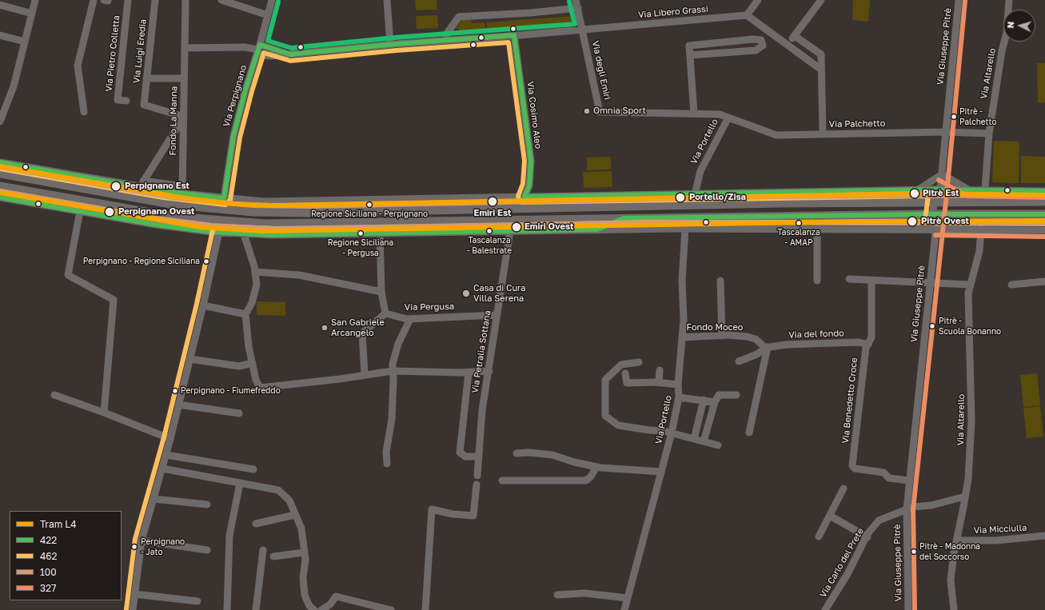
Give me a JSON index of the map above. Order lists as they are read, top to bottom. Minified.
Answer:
{"streets":{"street":["Via Libero Grassi","Via Giuseppe Pitrè","Via Luigi Eredia","Via Pietro Colletta","Via degli Emiri","Via Altarello","Via Perpignano","Via Cosimo Aleo","Fondo La Manna","Via Palchetto","Via Portello","Via Pergusa","Fondo Moceo","Via del fondo","Via Petralia Sottana","Via Benedetto Croce","Via Micciulla","Via Carlo del Prete"]},"crossings":[["Via Libero Grassi","Via degli Emiri"],["Via Libero Grassi","Via Perpignano"],["Via Libero Grassi","Via Cosimo Aleo"],["Via Giuseppe Pitrè","Via Palchetto"],["Via Giuseppe Pitrè","Via Benedetto Croce"],["Via Giuseppe Pitrè","Via Carlo del Prete"],["Via Luigi Eredia","Fondo La Manna"],["Via degli Emiri","Via Palchetto"],["Via degli Emiri","Via Portello"],["Via Altarello","Via Palchetto"],["Via Altarello","Via Micciulla"],["Via Altarello","Via Carlo del Prete"],["Via Palchetto","Via Portello"],["Via Portello","Fondo Moceo"],["Via Pergusa","Via Petralia Sottana"],["Fondo Moceo","Via del fondo"],["Via del fondo","Via Benedetto Croce"]],"places":["Omnia Sport","Pitrè - Palchetto","Perpignano Est","Pitrè Est","Portello/Zisa","Emiri Est","Regione Siciliana - Perpignano","Perpignano Ovest","Pitrè Ovest","Tascalanza - AMAP","Emiri Ovest","Tascalanza - Balestrate","Regione Siciliana - Pergusa","Perpignano - Regione Siciliana","Casa di Cura Villa Serena","Pitrè - Scuola Bonanno","San Gabriele Arcangelo","Perpignano - Fiumefreddo","Perpignano - Jato","Pitrè - Madonna del Soccorso"],"lines":["transit line 327","transit line 422","transit line 462","tram line L4","transit line 100"],"legend":["Tram L4","422","462","100","327"],"north":"left"}
